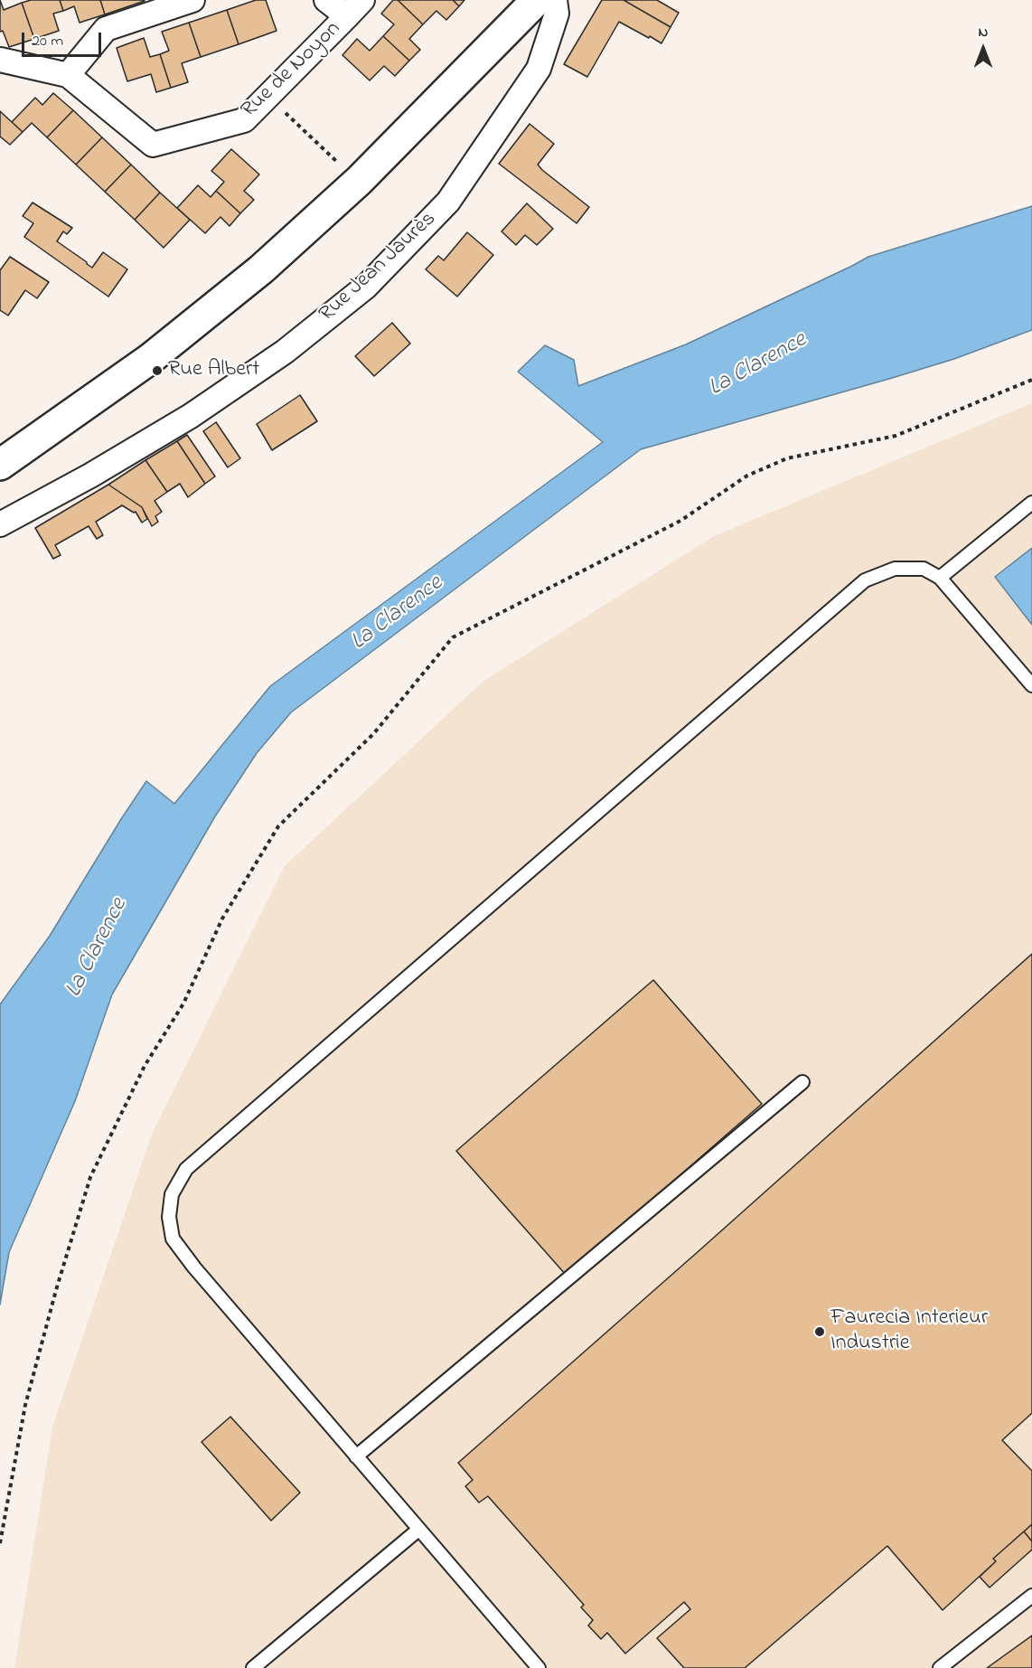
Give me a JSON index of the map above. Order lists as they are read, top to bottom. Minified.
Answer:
{"streets":{"street":["Rue de Noyon","Rue Jean Jaurès"]},"water":["La Clarence"],"places":["Rue Albert","Faurecia Interieur Industrie"],"scale_bar":"20 m","north":"top"}
